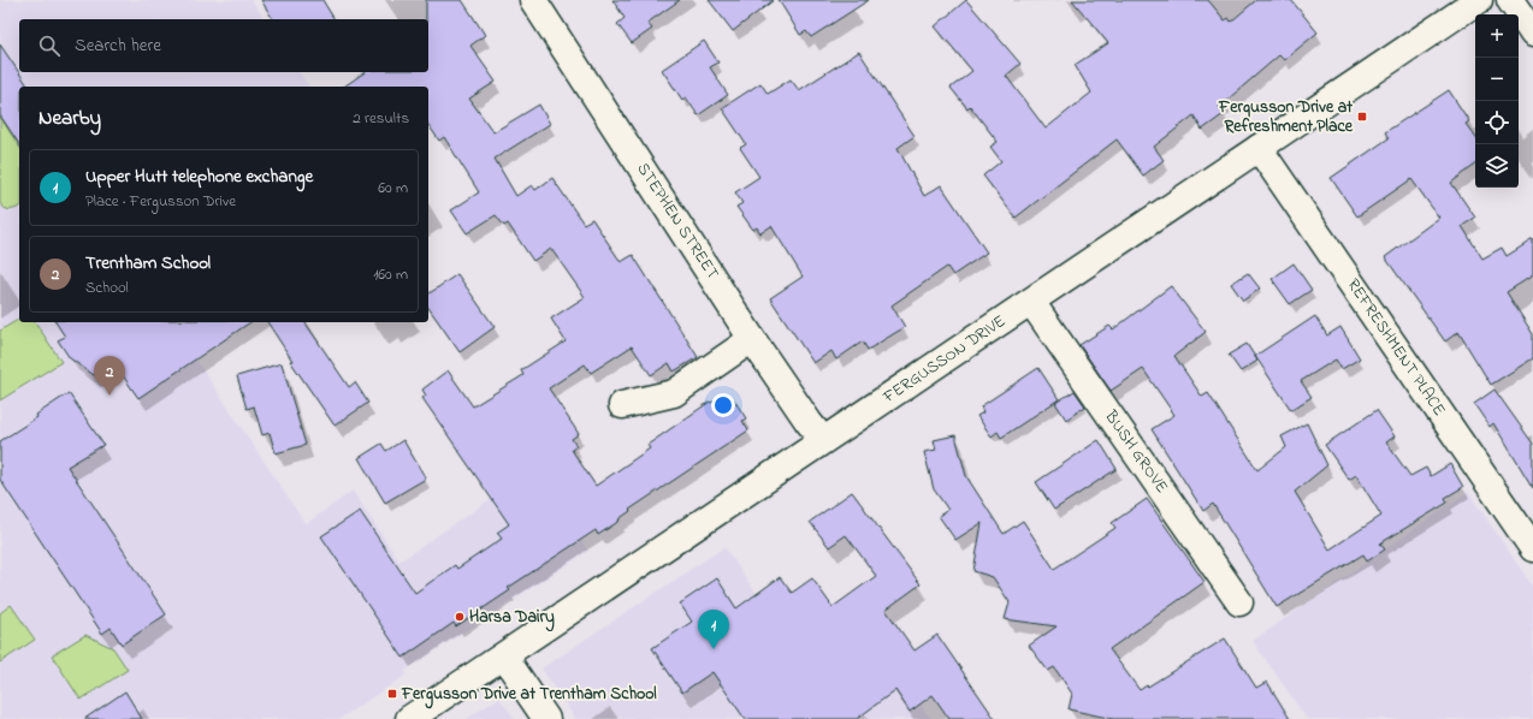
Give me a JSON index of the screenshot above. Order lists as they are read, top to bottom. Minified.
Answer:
{"streets":{"street":["STEPHEN STREET","REFRESHMENT PLACE","FERGUSSON DRIVE","BUSH GROVE"]},"crossings":[["STEPHEN STREET","FERGUSSON DRIVE"],["REFRESHMENT PLACE","FERGUSSON DRIVE"],["FERGUSSON DRIVE","BUSH GROVE"]],"places":{"transit":["Fergusson Drive at Refreshment Place","Fergusson Drive at Trentham School"],"other":["Harsa Dairy"]},"page":{"map_buttons":["+","−"],"search":"Search here","heading":["Nearby","2 results"],"list":[{"mark":"1","name":"Upper Hutt telephone exchange","note":"Place · Fergusson Drive","value":"60 m"},{"mark":"2","name":"Trentham School","note":"School","value":"160 m"}],"pins":["2","1"]}}
